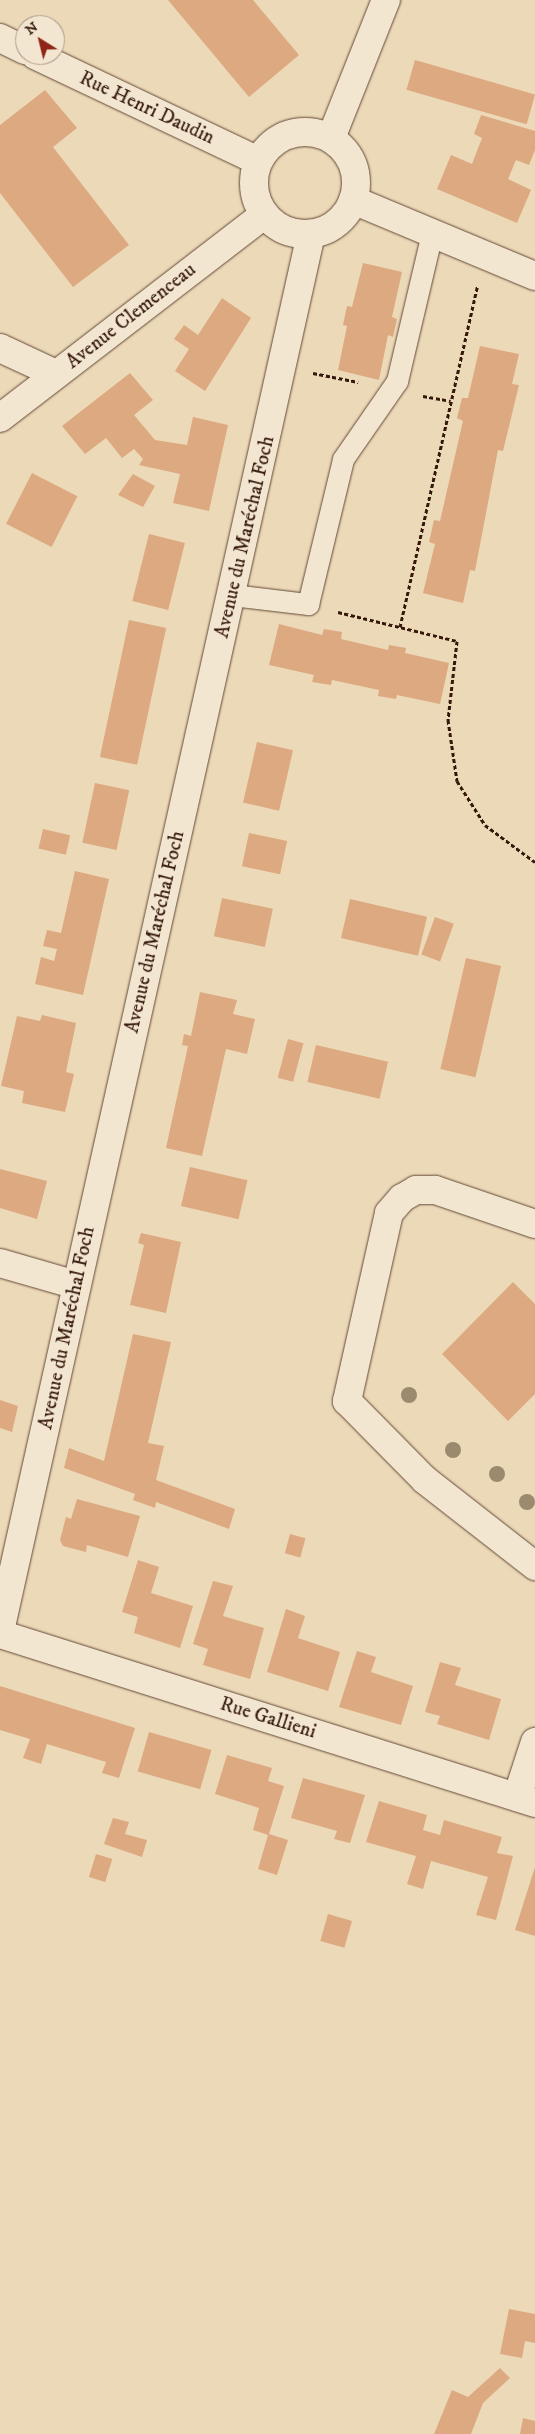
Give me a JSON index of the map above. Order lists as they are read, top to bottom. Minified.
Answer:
{"streets":{"street":["Rue Henri Daudin","Avenue Clemenceau","Avenue du Maréchal Foch","Rue Gallieni"]},"crossings":[["Rue Henri Daudin","Avenue Clemenceau"],["Rue Henri Daudin","Avenue du Maréchal Foch"],["Avenue Clemenceau","Avenue du Maréchal Foch"],["Avenue du Maréchal Foch","Rue Gallieni"]],"north":"top left"}
